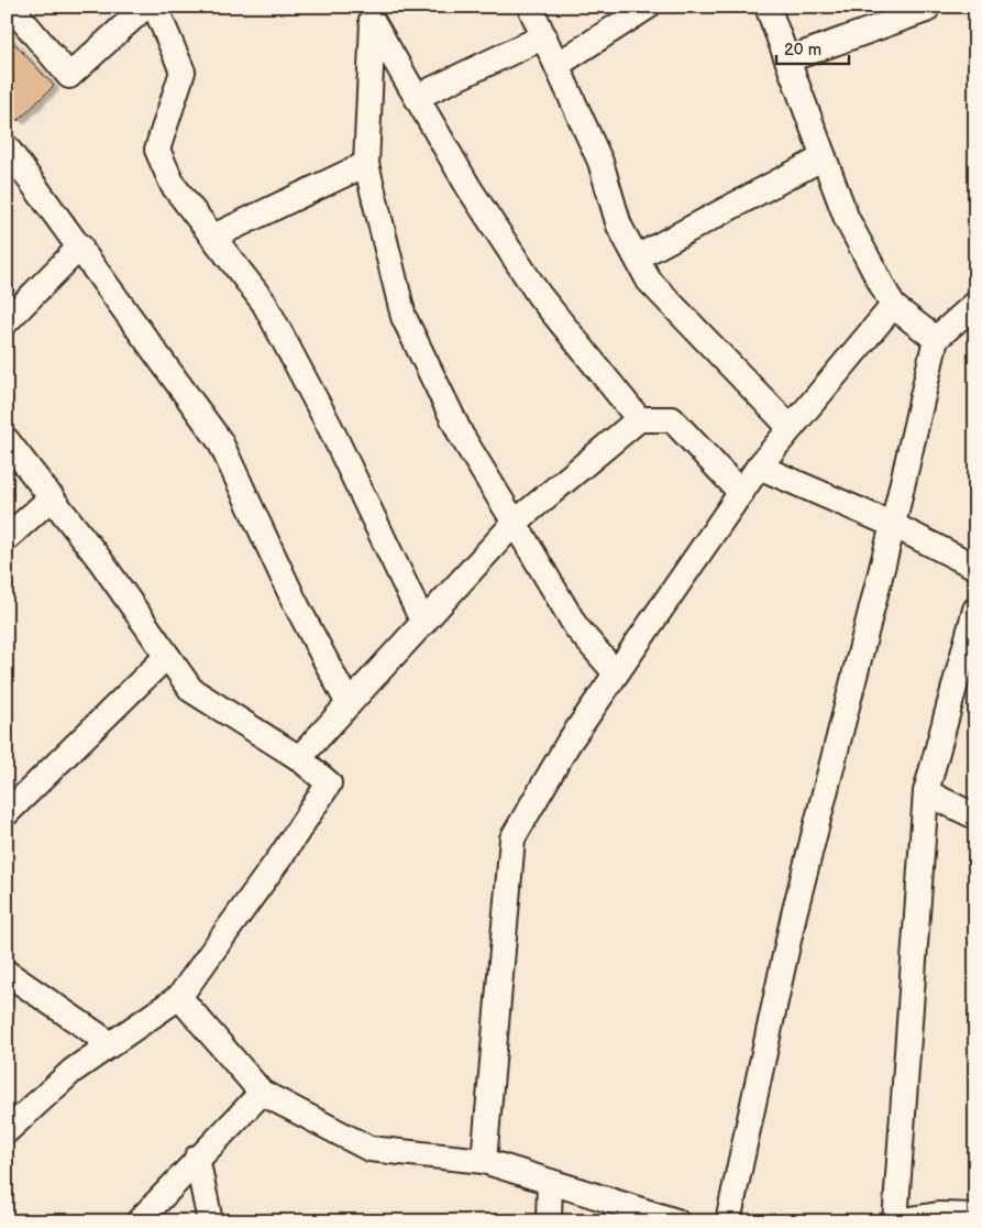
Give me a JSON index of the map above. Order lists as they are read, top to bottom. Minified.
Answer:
{"scale_bar":"20 m"}
